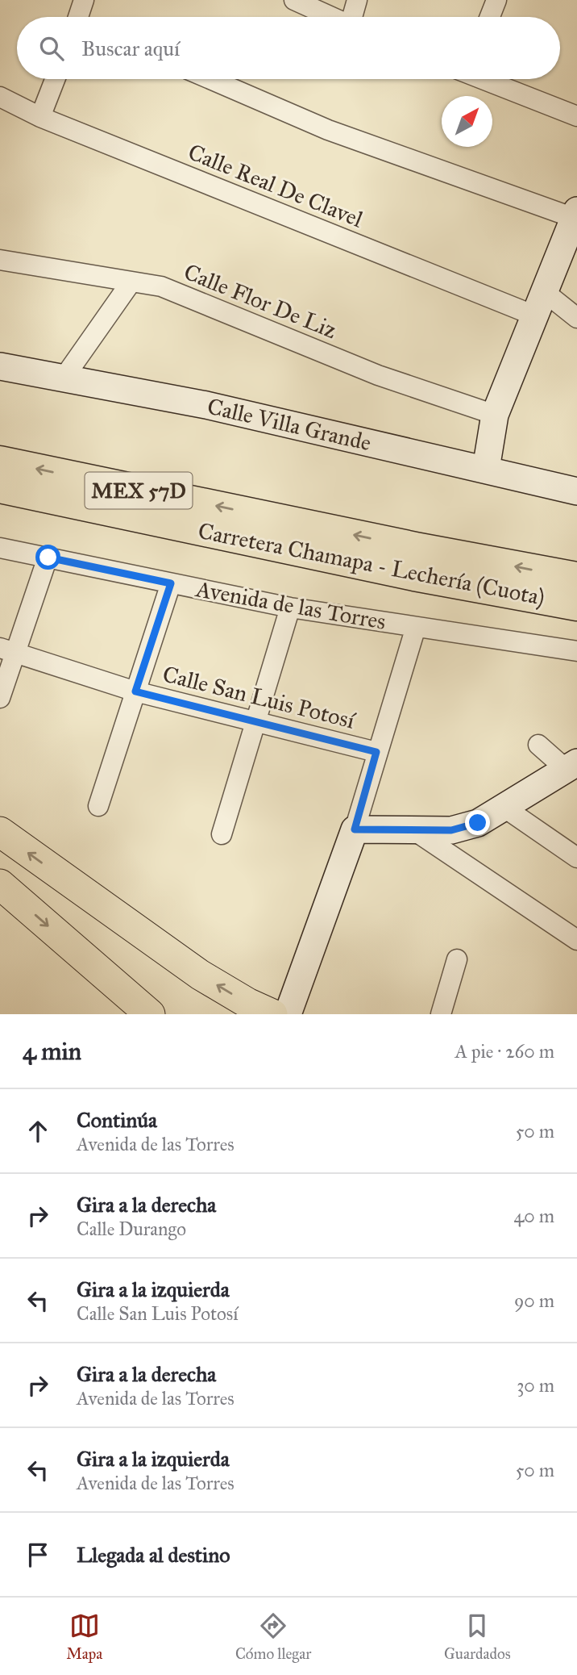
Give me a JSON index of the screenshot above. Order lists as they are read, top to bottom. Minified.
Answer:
{"streets":{"highway":["MEX 57D","Carretera Chamapa - Lechería (Cuota)"],"street":["Calle Real De Clavel","Calle Flor De Liz","Calle Villa Grande","Avenida de las Torres","Calle San Luis Potosí"]},"crossings":[["Avenida de las Torres","Calle San Luis Potosí"]],"north":"top right","page":{"search":"Buscar aquí","heading":["4 min","A pie · 260 m"],"list":[["Continúa","Avenida de las Torres","50 m"],["Gira a la derecha","Calle Durango","40 m"],["Gira a la izquierda","Calle San Luis Potosí","90 m"],["Gira a la derecha","Avenida de las Torres","30 m"],["Gira a la izquierda","Avenida de las Torres","50 m"],"Llegada al destino"],"nav":["Mapa","Cómo llegar","Guardados"]}}
